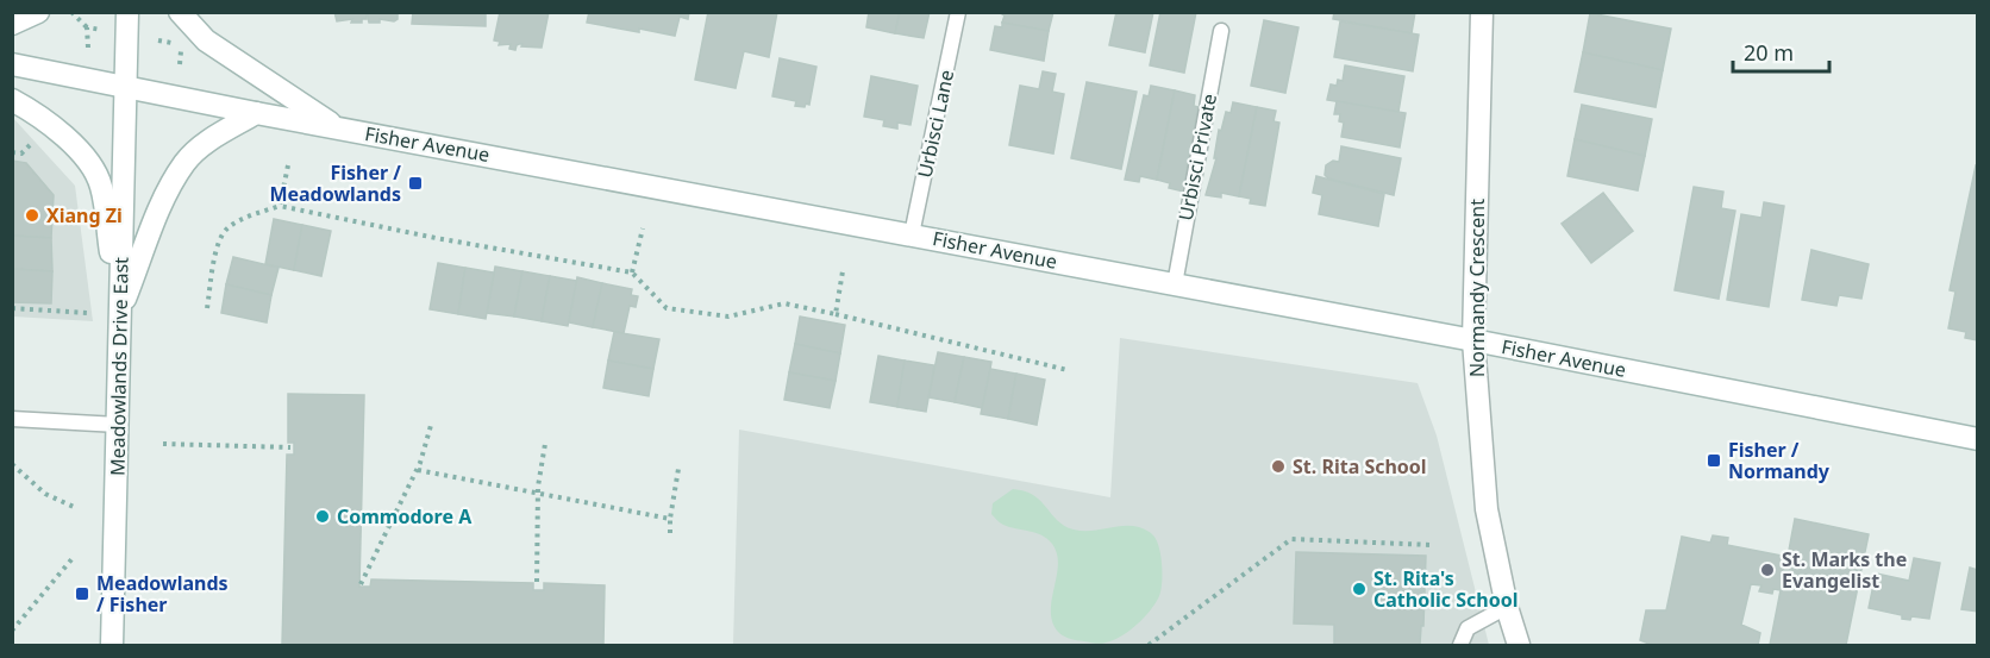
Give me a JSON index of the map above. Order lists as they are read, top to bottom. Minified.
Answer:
{"streets":{"main road":["Fisher Avenue","Normandy Crescent","Meadowlands Drive East"],"lane":["Urbisci Lane","Urbisci Private"]},"crossings":[["Urbisci Lane","Fisher Avenue"],["Fisher Avenue","Urbisci Private"],["Fisher Avenue","Normandy Crescent"],["Fisher Avenue","Meadowlands Drive East"]],"places":{"transit":["Fisher / Meadowlands","Fisher / Normandy","Meadowlands / Fisher"],"other":["Xiang Zi","St. Rita School","Commodore A","St. Marks the Evangelist","St. Rita's Catholic School"]},"scale_bar":"20 m"}
